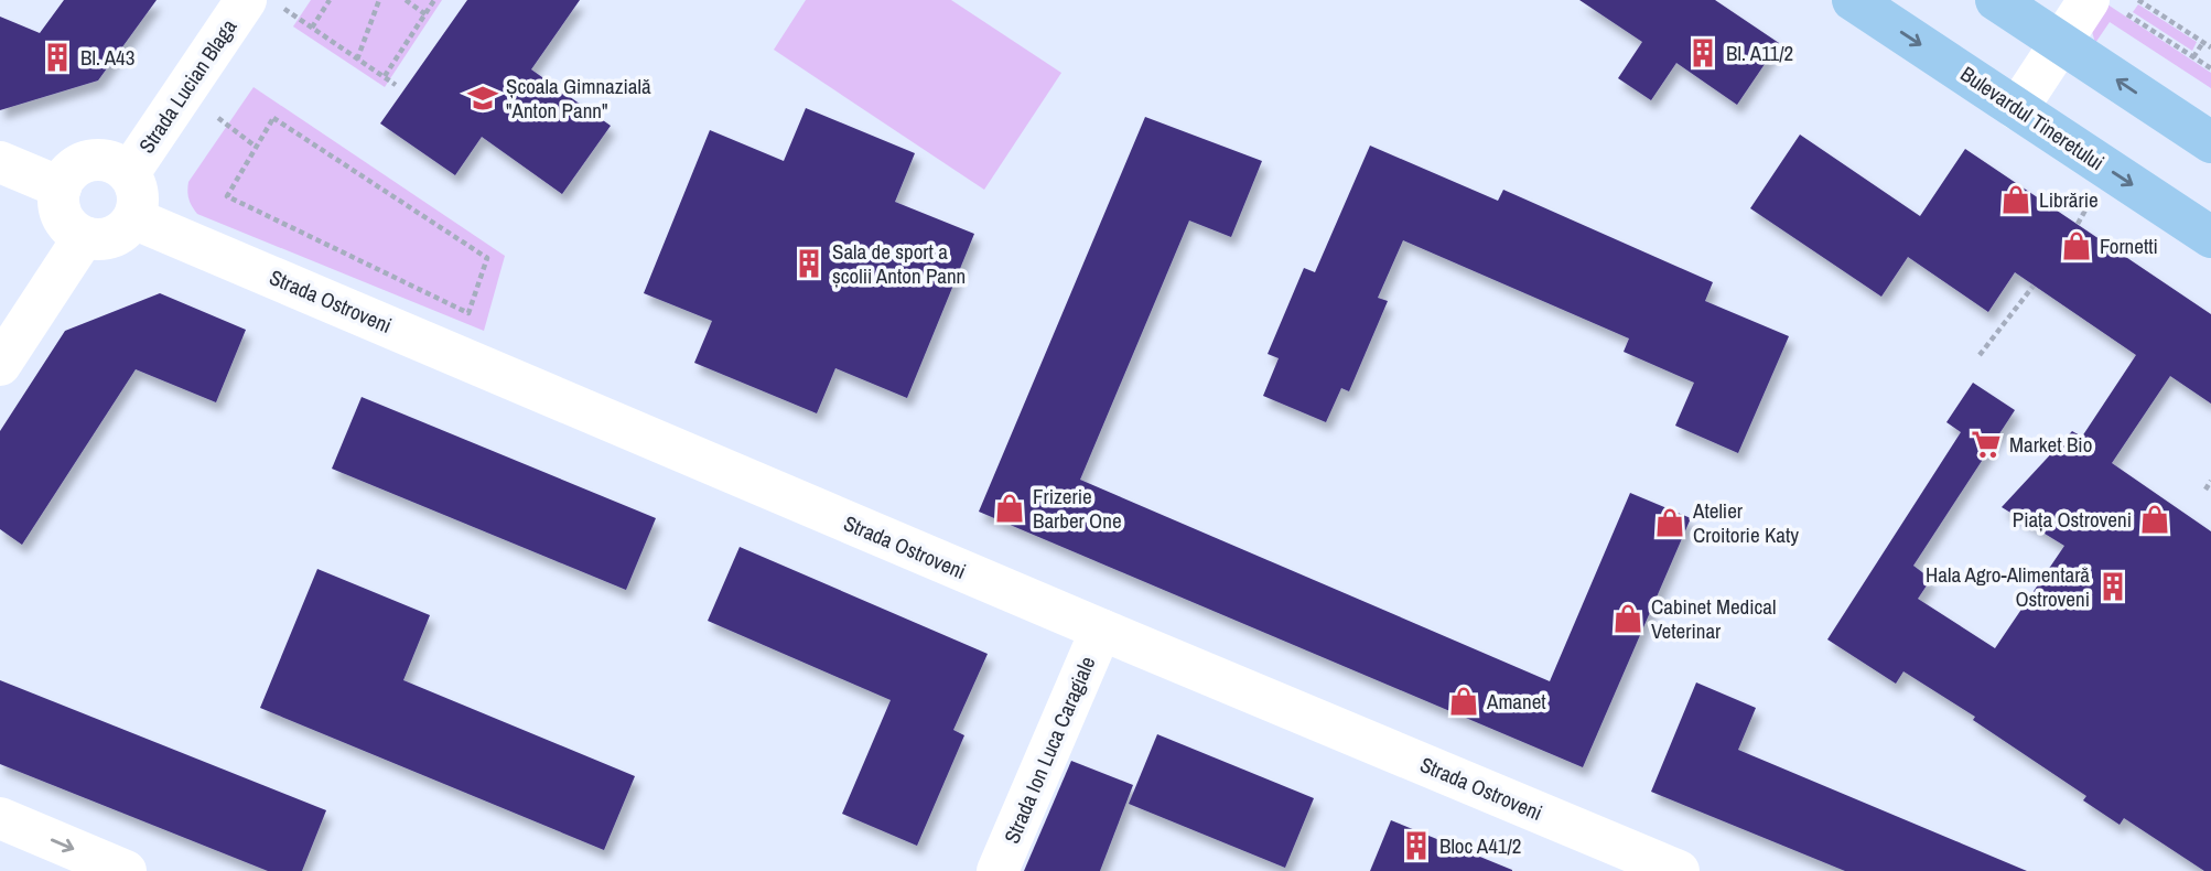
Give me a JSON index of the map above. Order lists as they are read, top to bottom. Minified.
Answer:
{"streets":{"main road":["Bulevardul Tineretului"],"street":["Strada Lucian Blaga","Strada Ostroveni","Strada Ion Luca Caragiale"]},"crossings":[["Strada Lucian Blaga","Strada Ostroveni"],["Strada Ostroveni","Strada Ion Luca Caragiale"]],"places":{"building":["Bl. A11/2","Bl. A43","Sala de sport a școlii Anton Pann","Hala Agro-Alimentară Ostroveni","Bloc A41/2"],"school or university":["Școala Gimnazială \"Anton Pann\""],"shop":["Librărie","Fornetti","Frizerie Barber One","Piața Ostroveni","Atelier Croitorie Katy","Cabinet Medical Veterinar","Amanet"],"supermarket":["Market Bio"]}}
